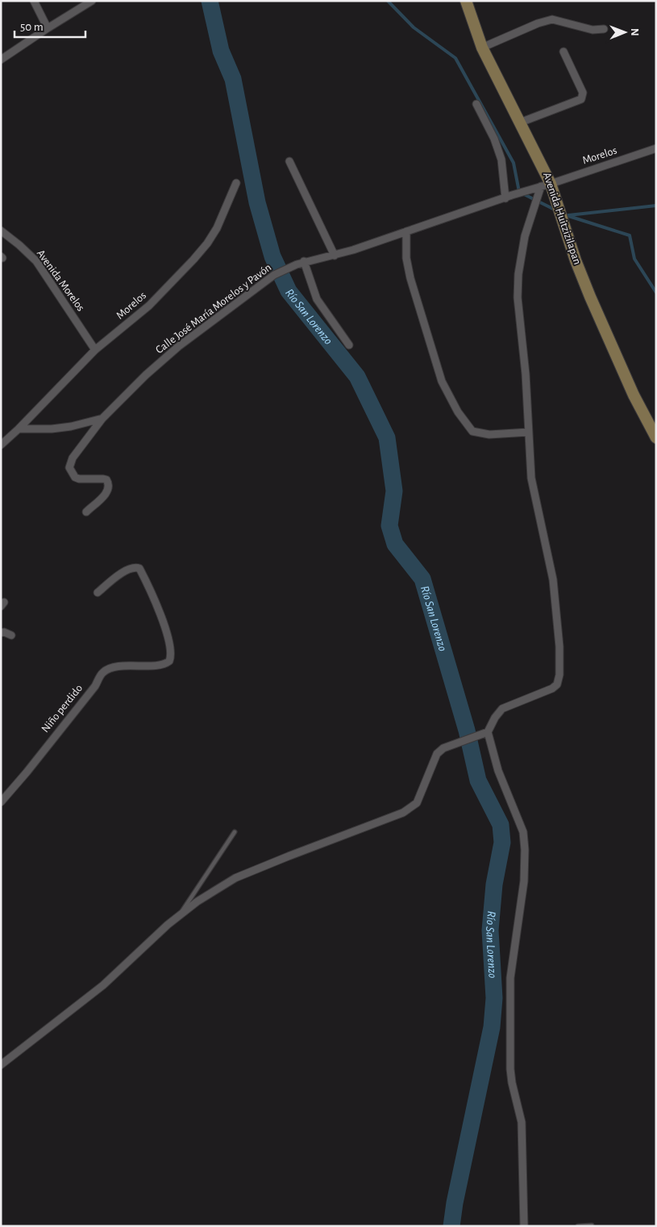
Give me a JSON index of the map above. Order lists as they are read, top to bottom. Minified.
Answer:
{"streets":{"street":["Morelos","Avenida Huitzizilapan","Avenida Morelos","Calle José María Morelos y Pavón","Niño perdido"]},"crossings":[["Morelos","Avenida Huitzizilapan"],["Morelos","Avenida Morelos"],["Morelos","Calle José María Morelos y Pavón"],["Avenida Huitzizilapan","Calle José María Morelos y Pavón"]],"water":["Río San Lorenzo"],"scale_bar":"50 m","north":"right"}
